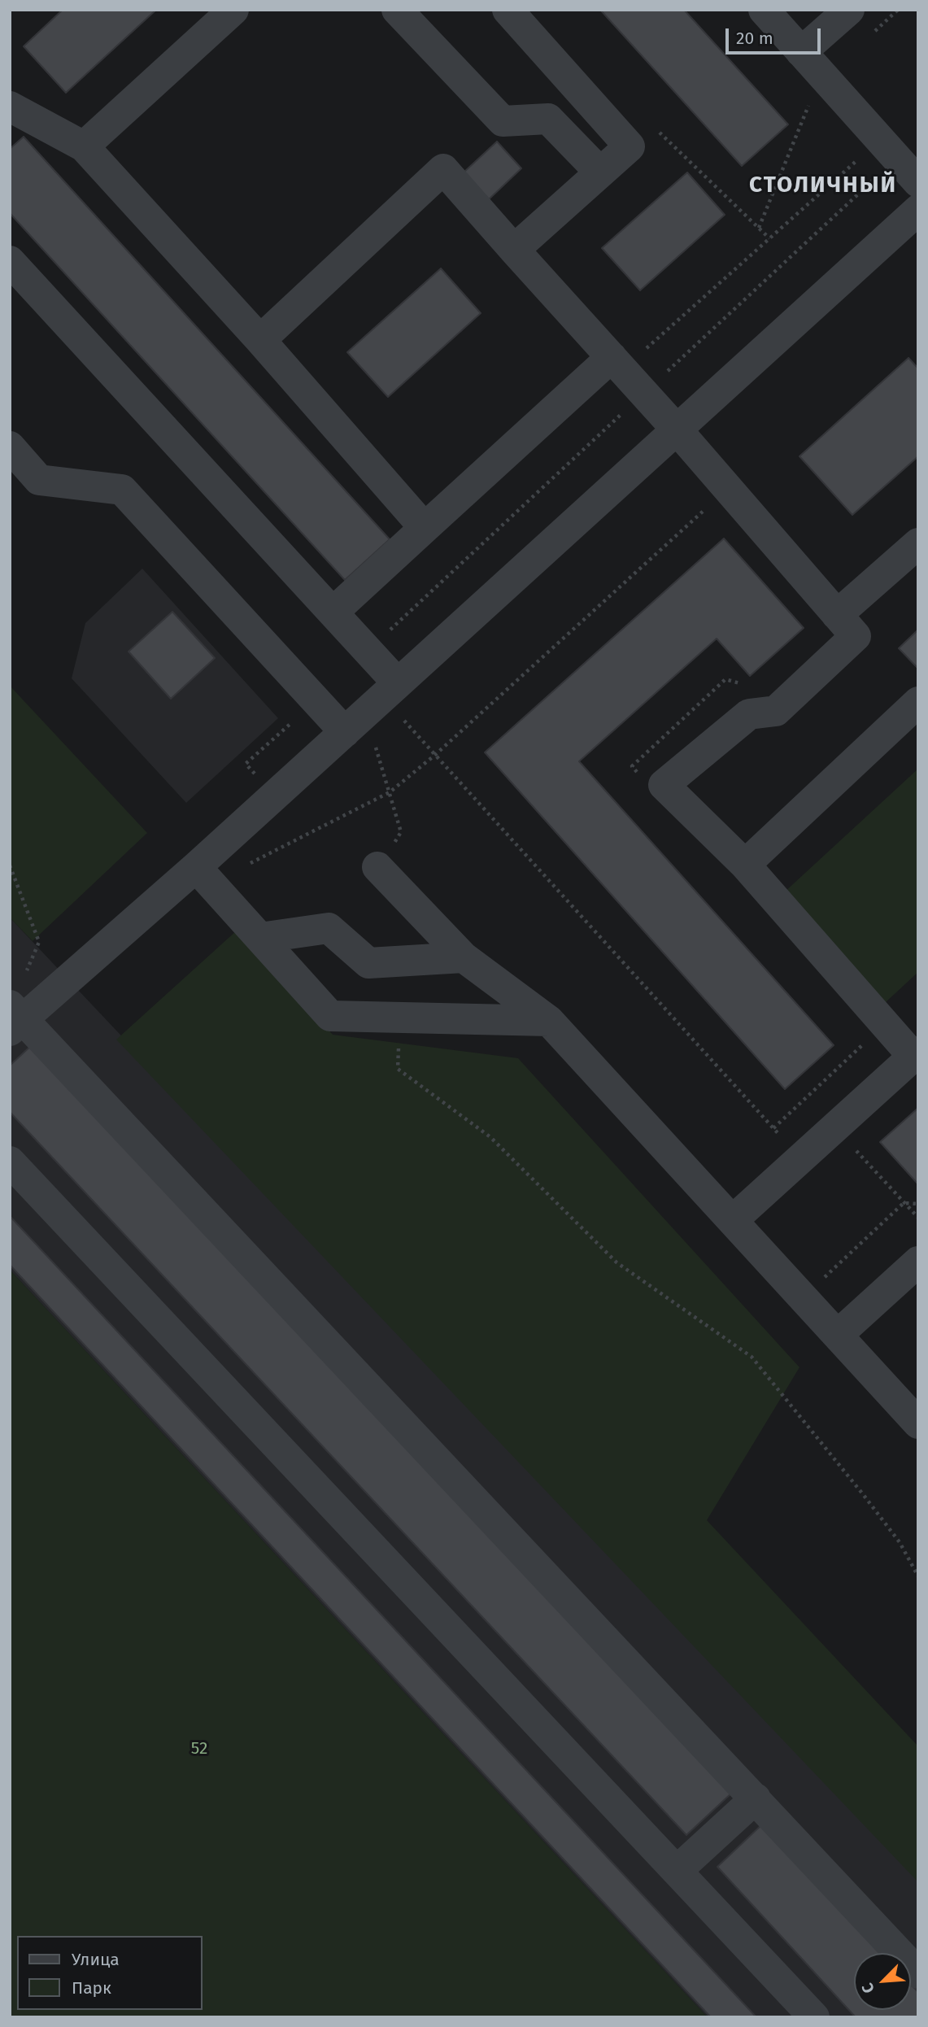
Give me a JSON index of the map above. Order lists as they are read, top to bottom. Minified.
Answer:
{"districts":["СТОЛИЧНЫЙ"],"parks":["52"],"legend":["Улица","Парк"],"scale_bar":"20 m","north":"bottom left"}
